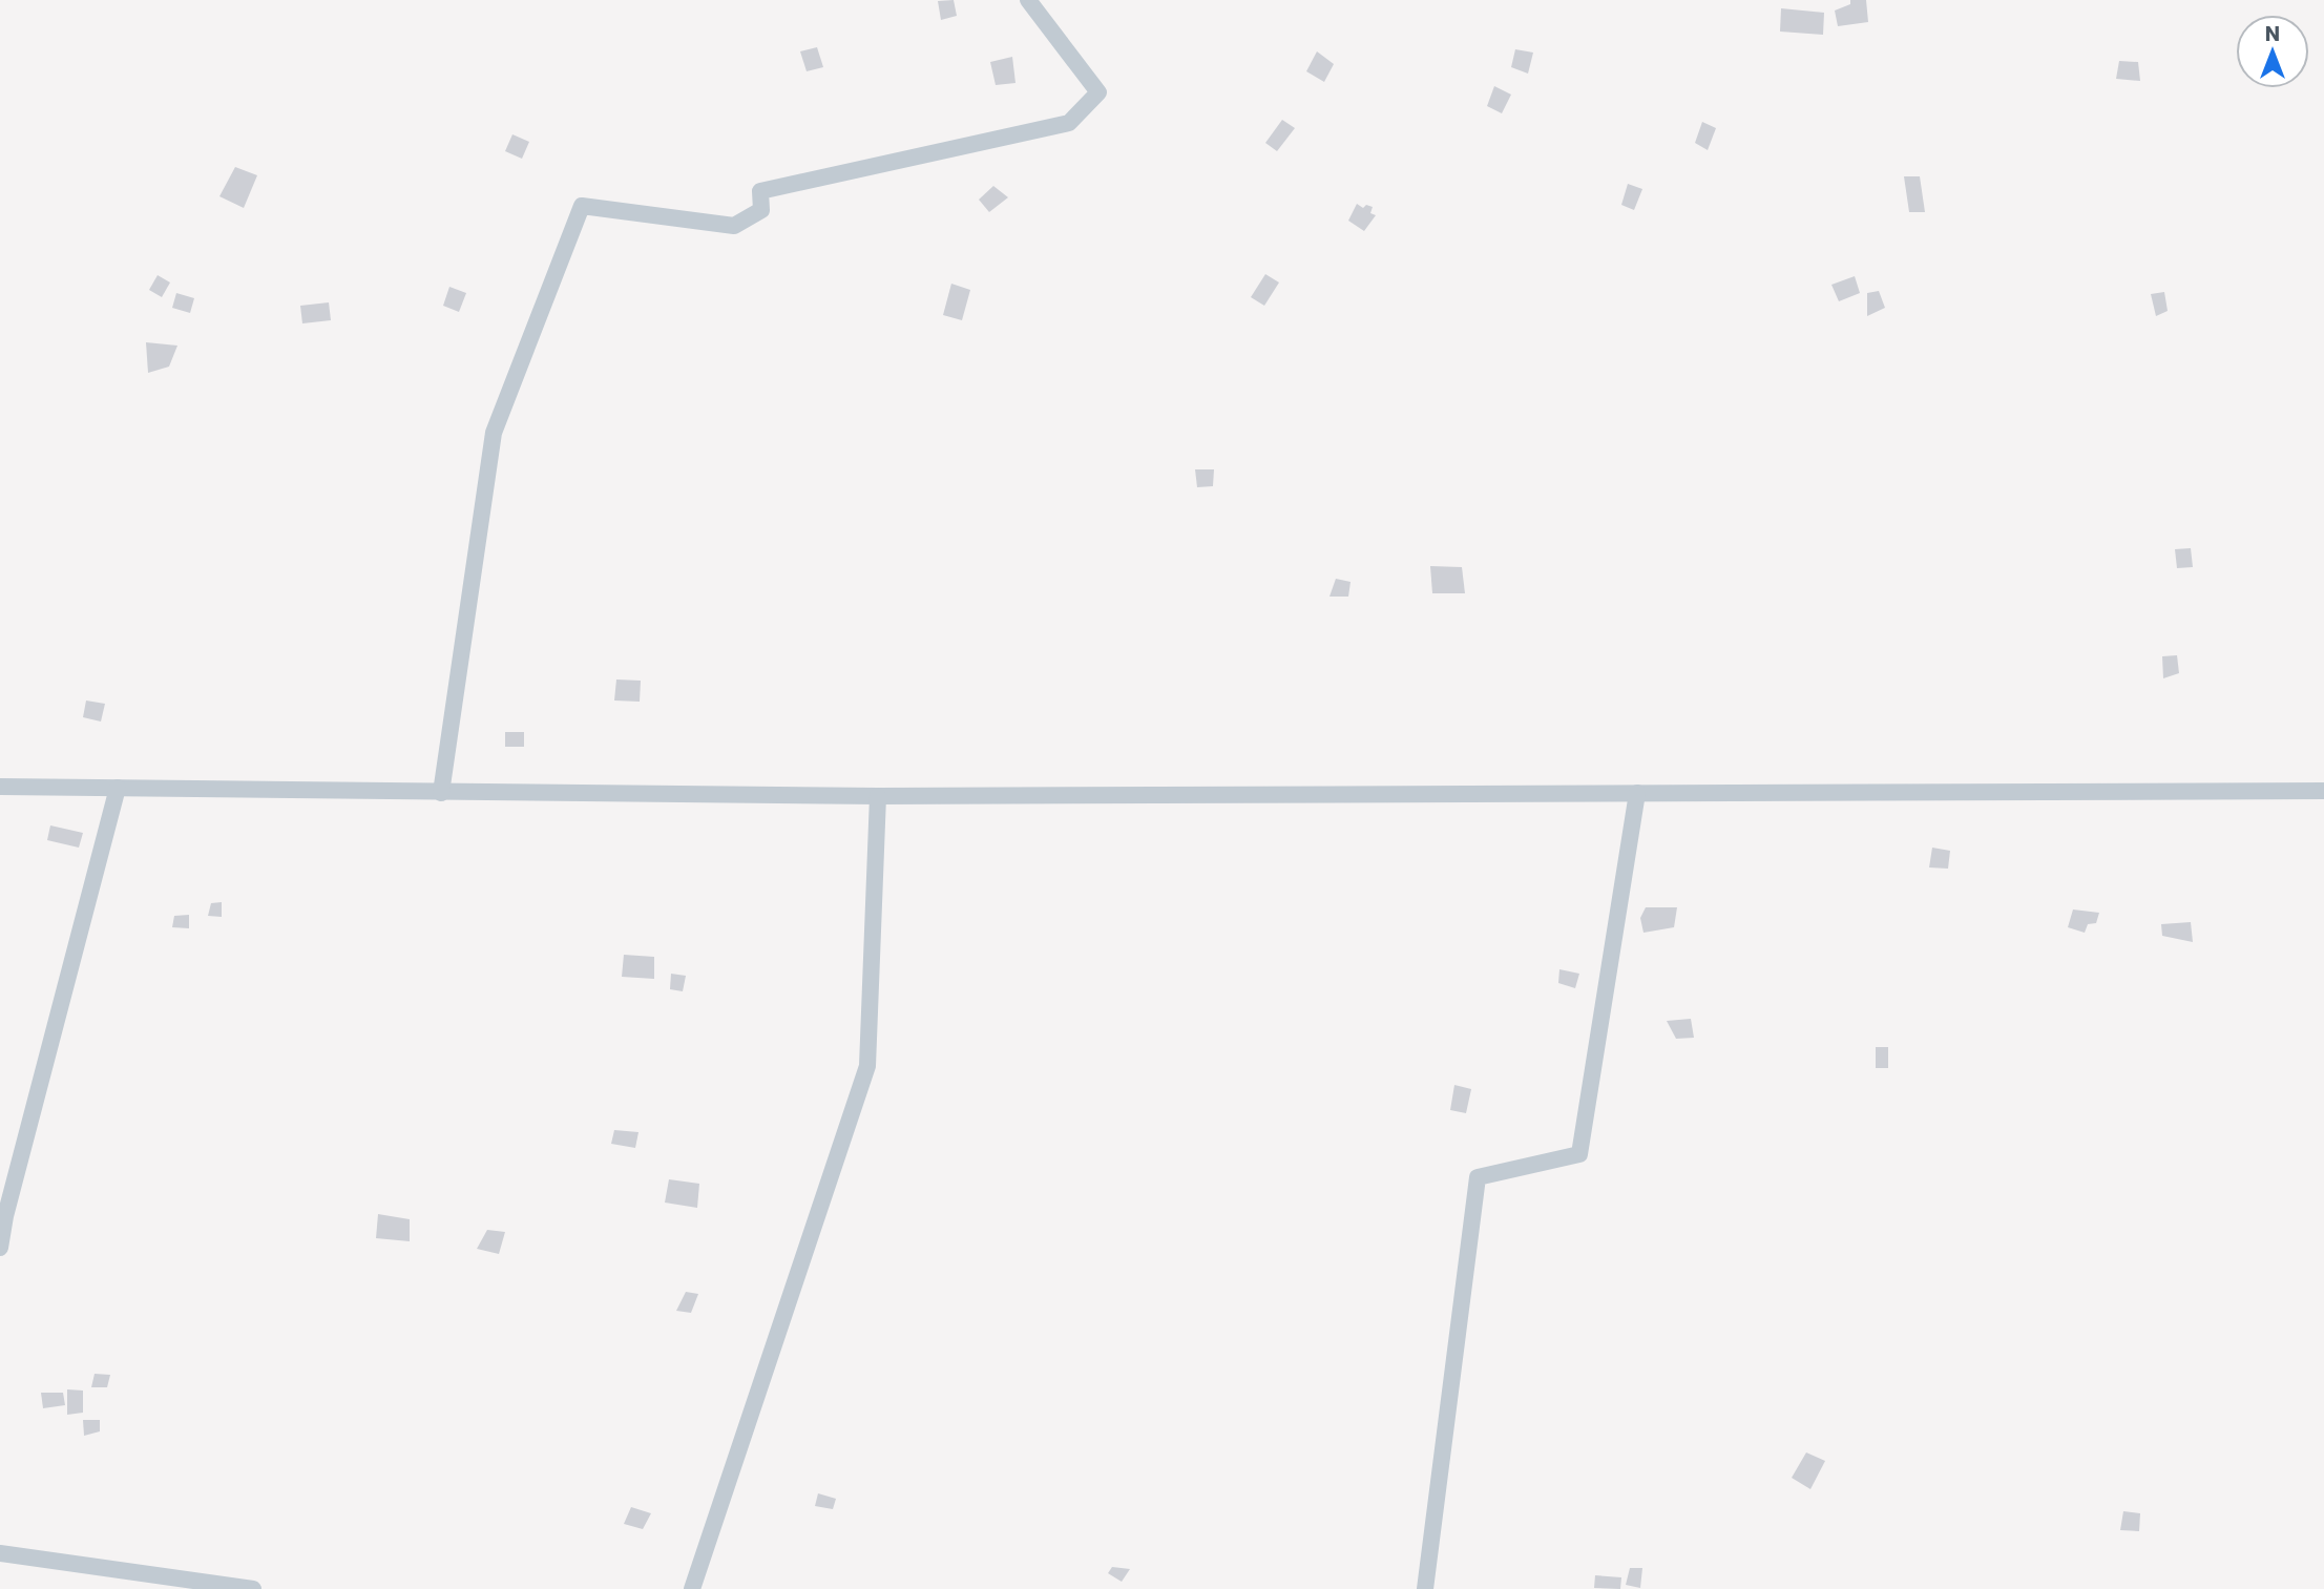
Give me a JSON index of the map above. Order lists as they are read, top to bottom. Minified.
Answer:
{"north":"top"}
